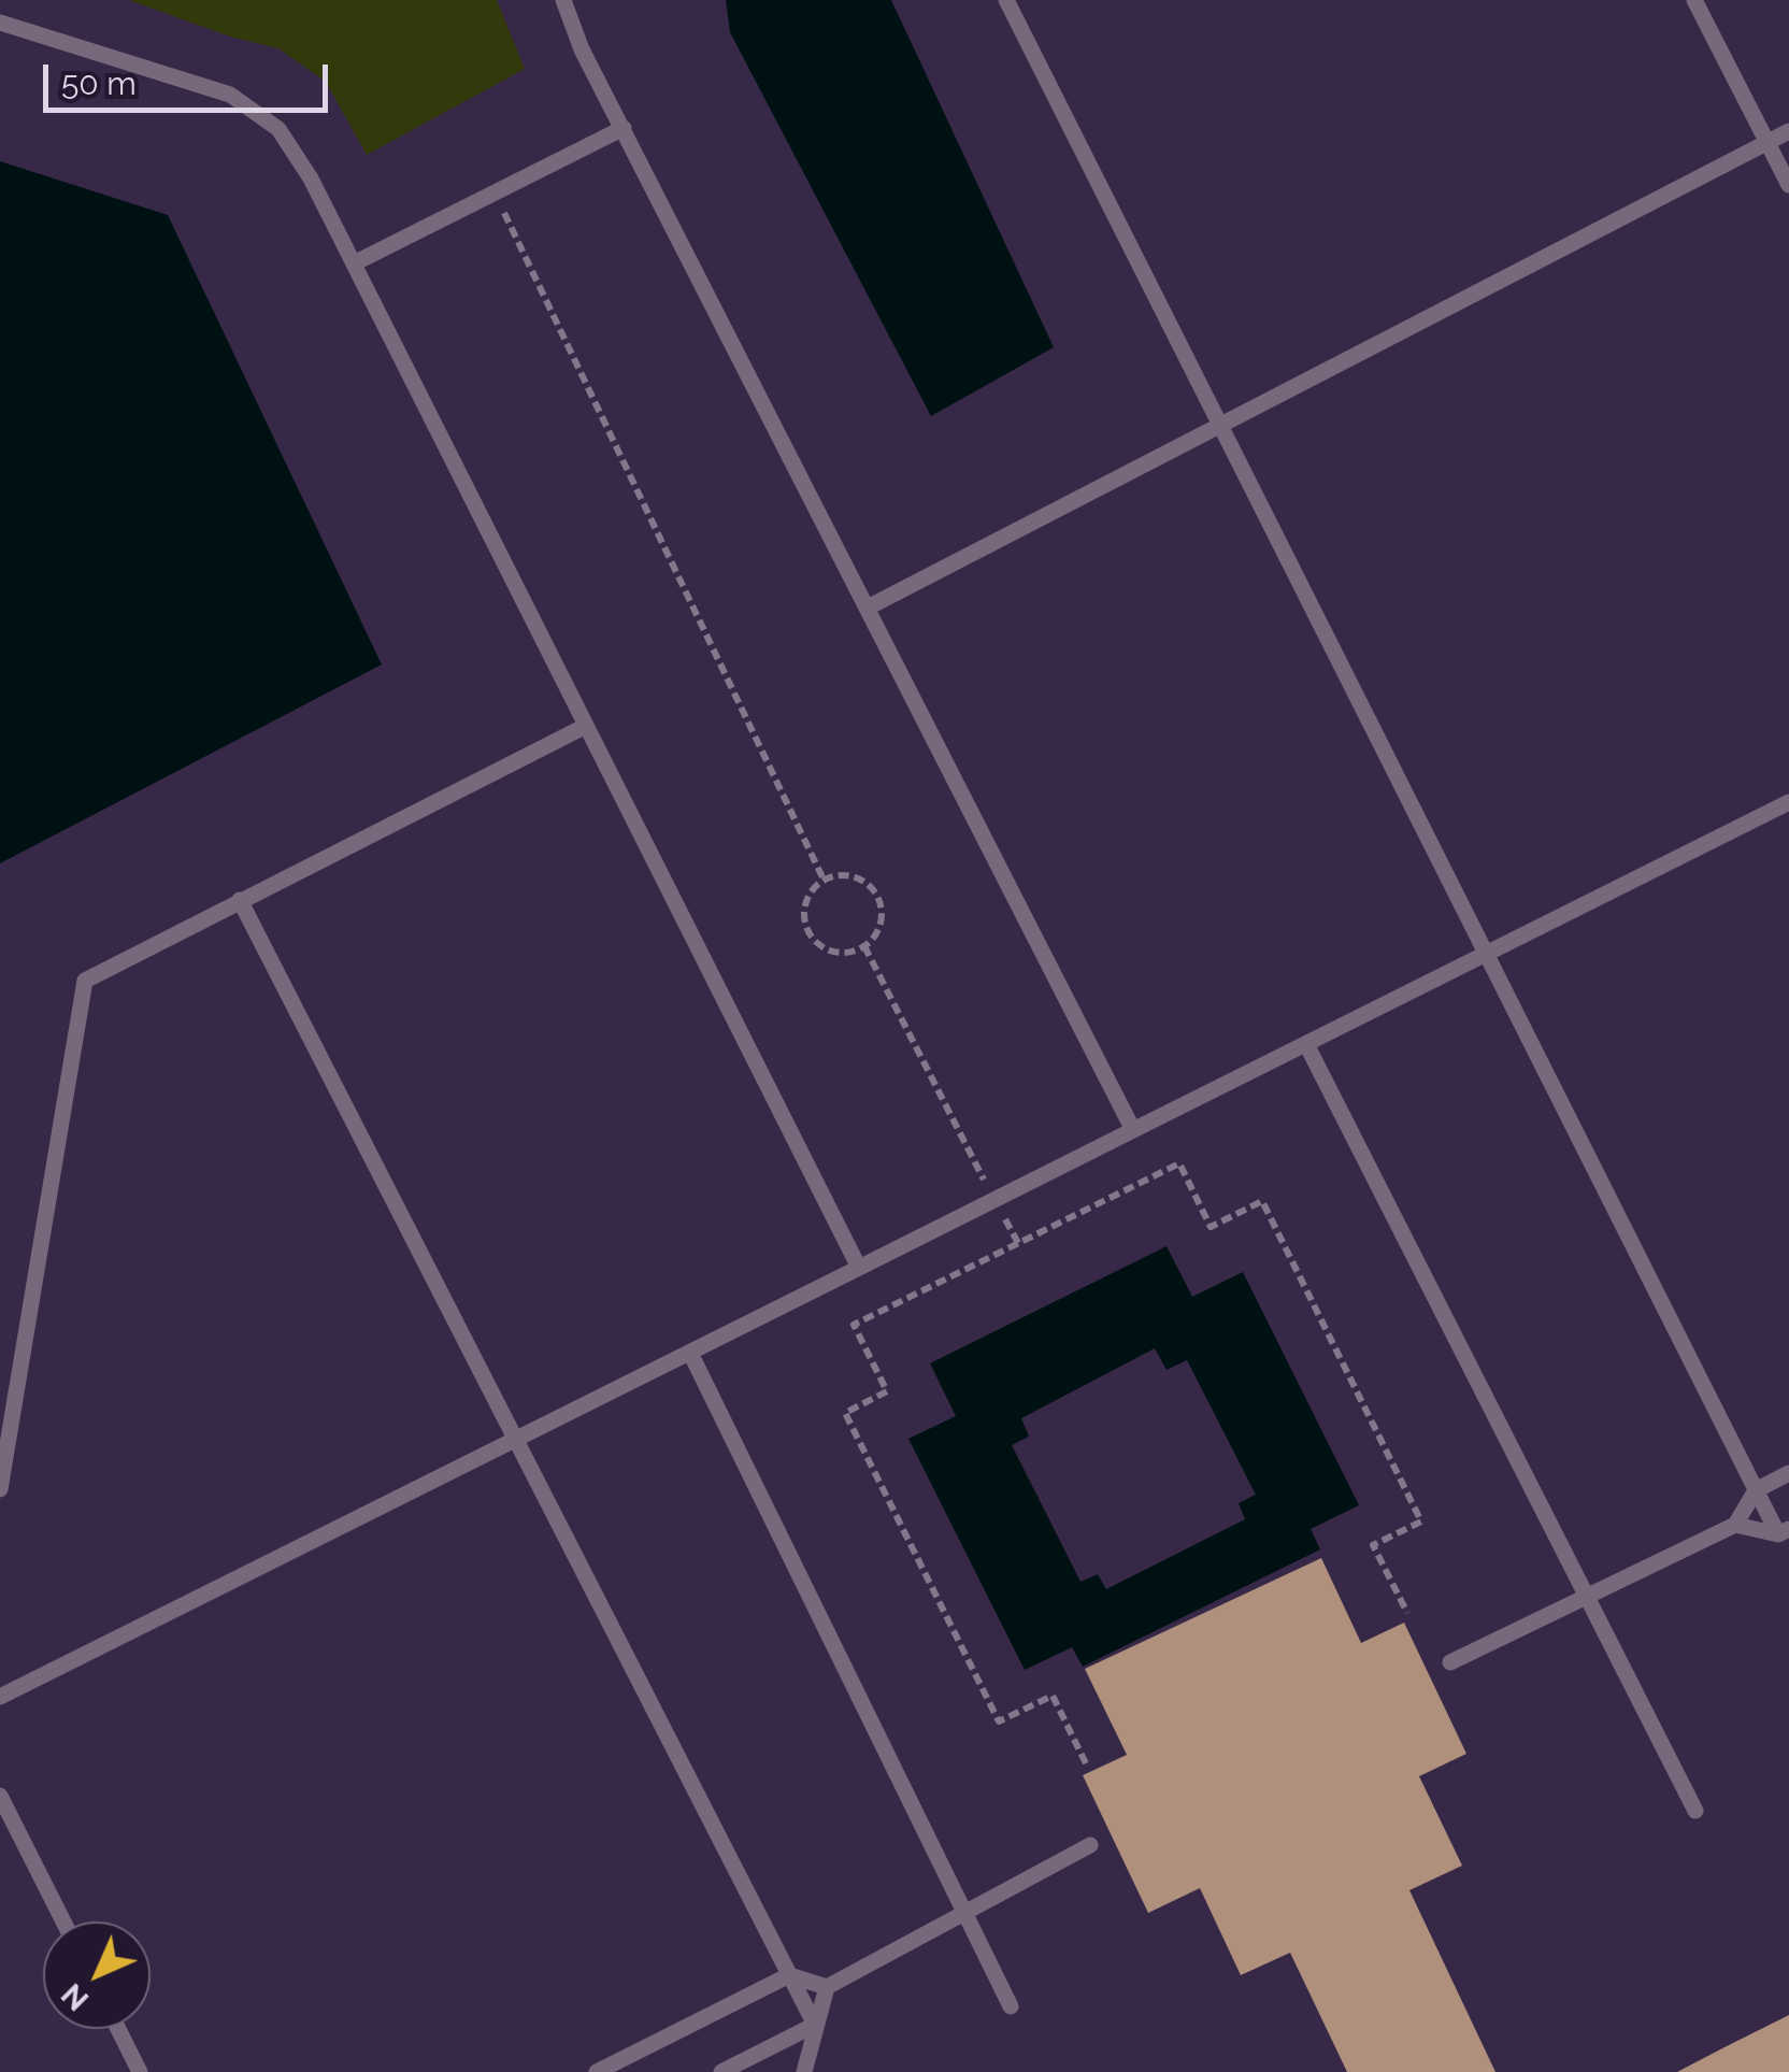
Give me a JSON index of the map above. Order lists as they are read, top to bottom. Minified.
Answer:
{"scale_bar":"50 m","north":"bottom left"}
